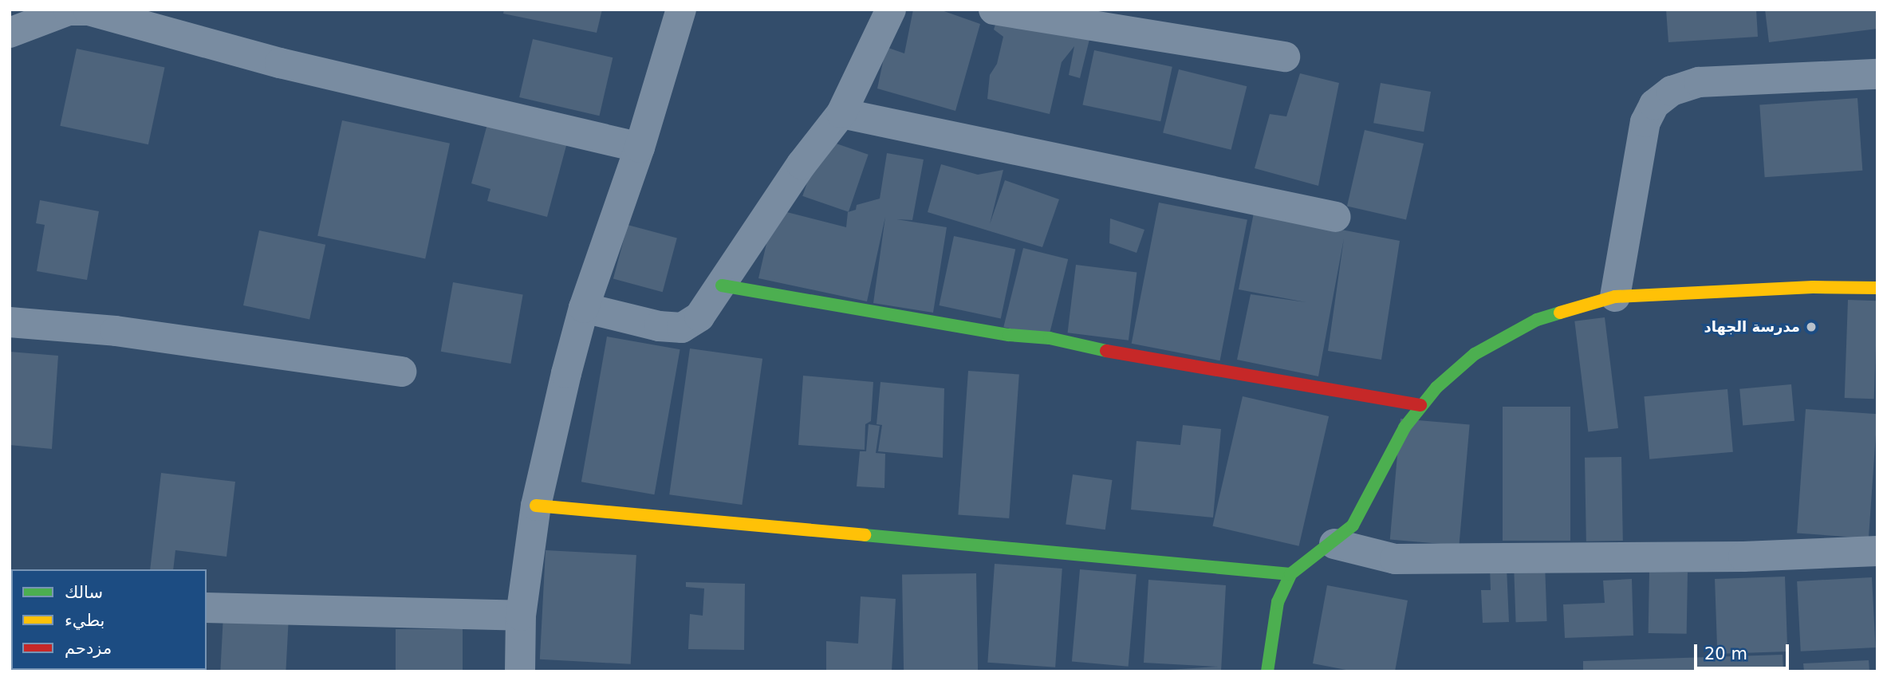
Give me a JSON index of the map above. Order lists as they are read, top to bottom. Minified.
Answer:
{"places":["مدرسة الجهاد"],"legend":["سالك","بطيء","مزدحم"],"scale_bar":"20 m"}
